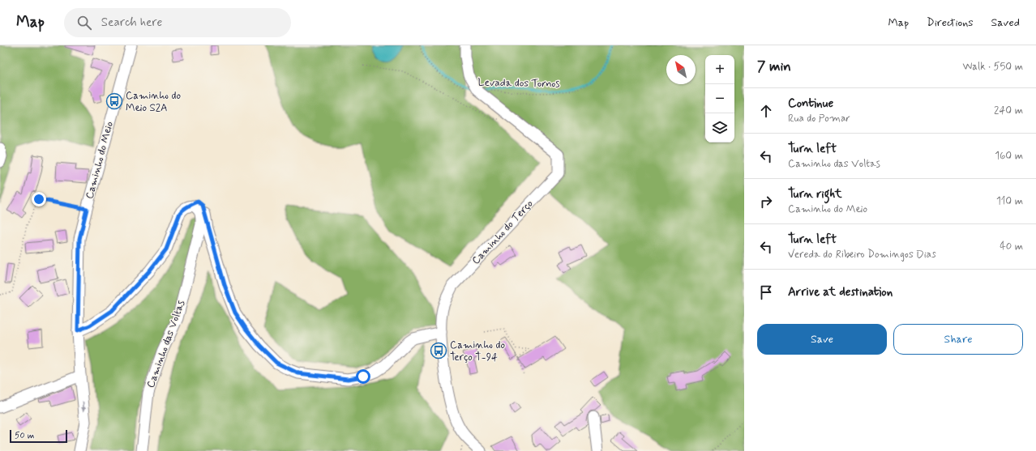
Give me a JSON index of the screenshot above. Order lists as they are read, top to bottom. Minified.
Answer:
{"streets":{"street":["Caminho do Meio","Caminho do Terço","Caminho das Voltas"],"path":["Levada dos Tornos"]},"crossings":[["Levada dos Tornos","Caminho do Terço"]],"places":{"bus stop":["Caminho do Meio S2A","Caminho do Terço T-94"]},"scale_bar":"50 m","north":"top left","page":{"header":"Map","search":"Search here","nav":["Map","Directions","Saved"],"heading":["7 min","Walk · 550 m"],"map_buttons":["+","−"],"list":[["Continue","Rua do Pomar","240 m"],["Turn left","Caminho das Voltas","160 m"],["Turn right","Caminho do Meio","110 m"],["Turn left","Vereda do Ribeiro Domingos Dias","40 m"],"Arrive at destination"],"buttons":["Save","Share"],"scale":"50 m"}}
